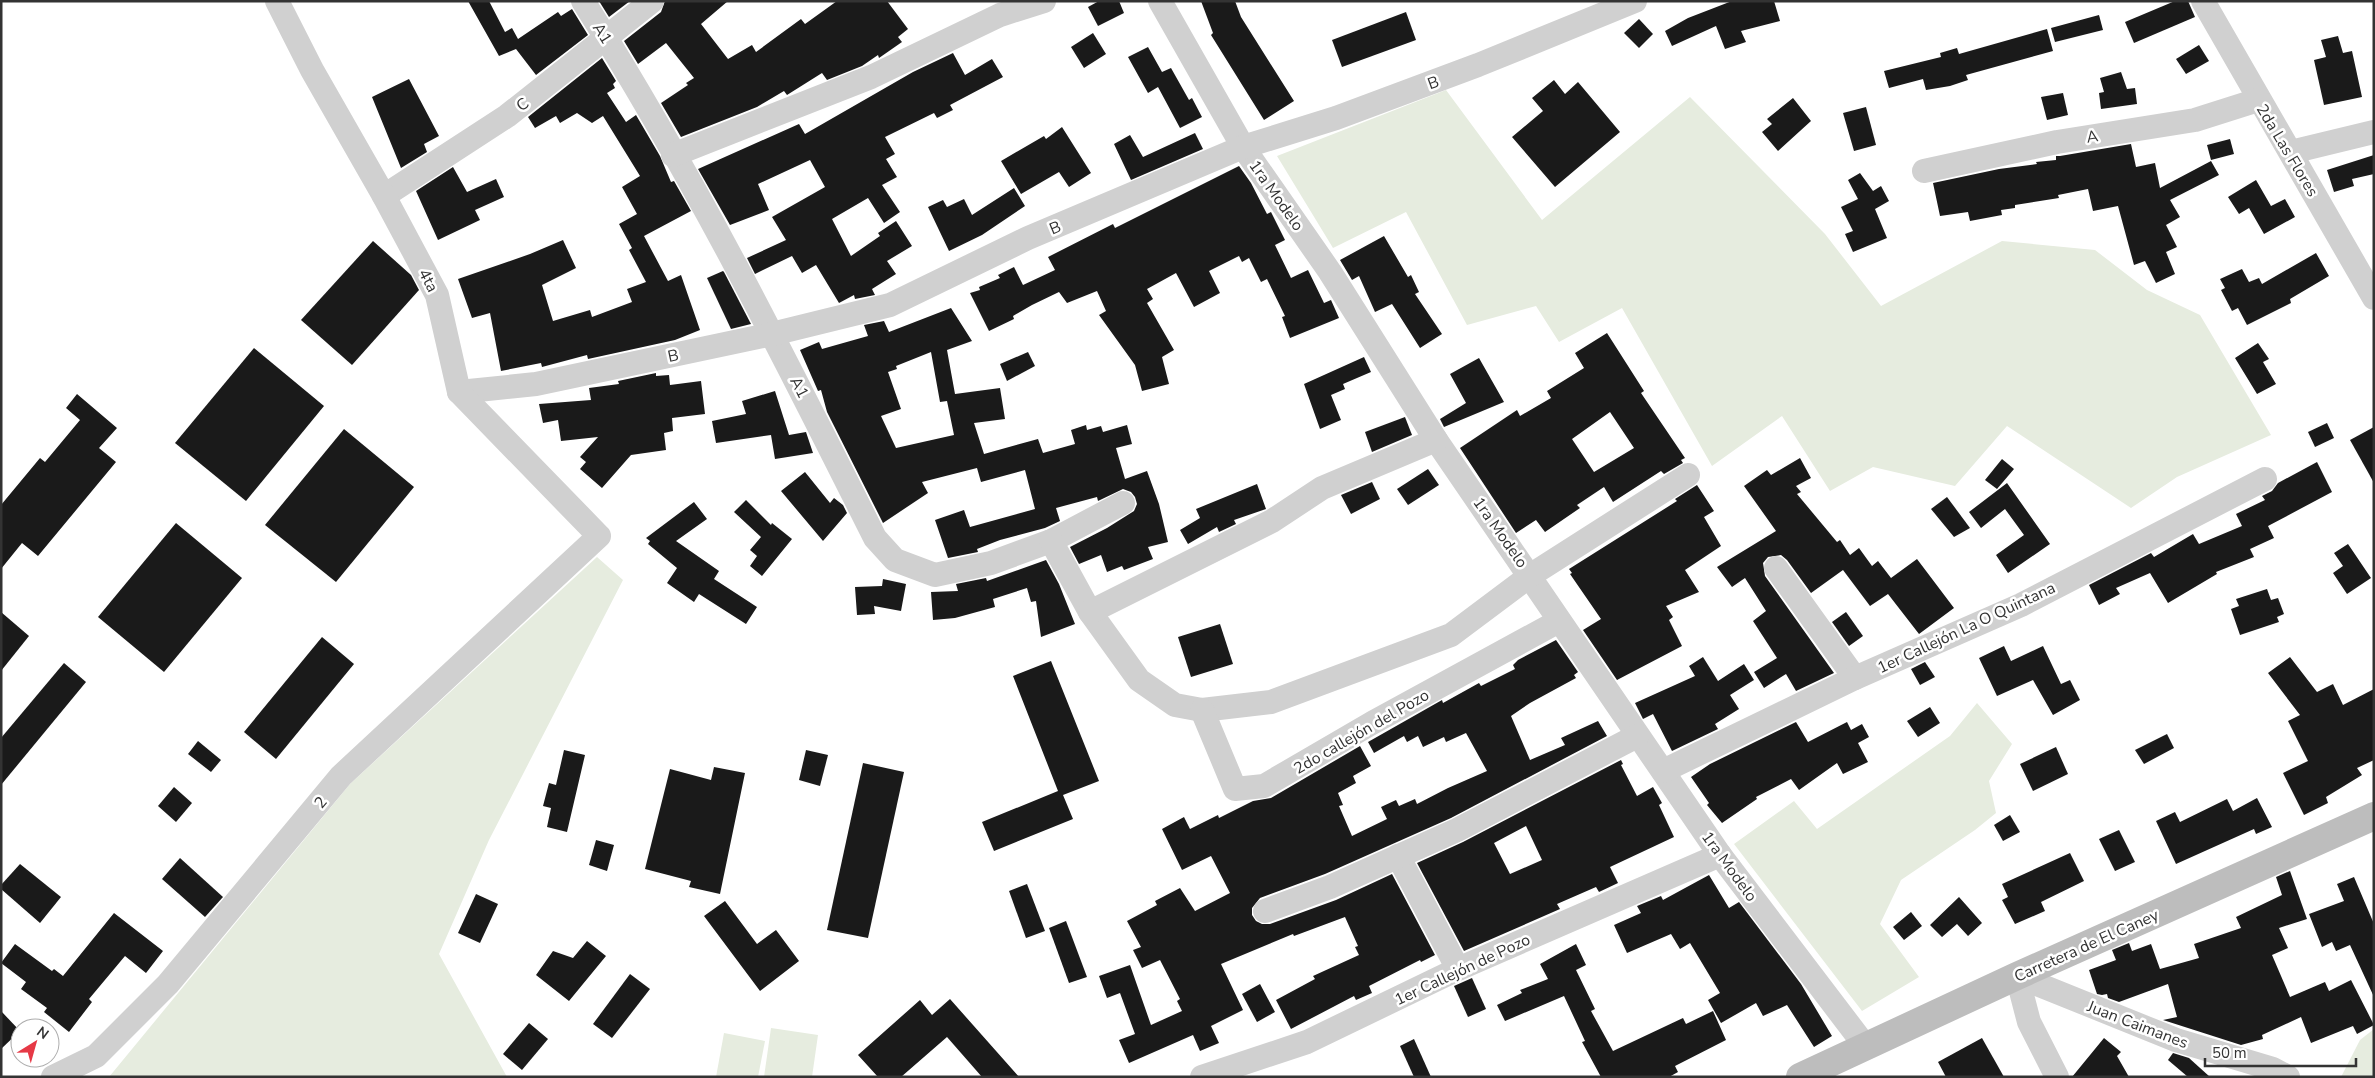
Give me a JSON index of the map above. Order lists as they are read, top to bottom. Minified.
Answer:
{"streets":{"main road":["Carretera de El Caney"],"street":["A1","B","C","A","2da Las Flores","1ra Modelo","4ta","1er Callejón La O Quintana","2do callejón del Pozo","2","1er Callejón de Pozo","Juan Caimanes"]},"crossings":[["A1","B"],["A1","C"],["B","1ra Modelo"],["B","4ta"],["B","2"],["C","4ta"],["A","2da Las Flores"],["1ra Modelo","1er Callejón La O Quintana"],["1ra Modelo","2do callejón del Pozo"],["1ra Modelo","Carretera de El Caney"],["1ra Modelo","1er Callejón de Pozo"],["4ta","2"],["Carretera de El Caney","Juan Caimanes"]],"scale_bar":"50 m","north":"top right"}
